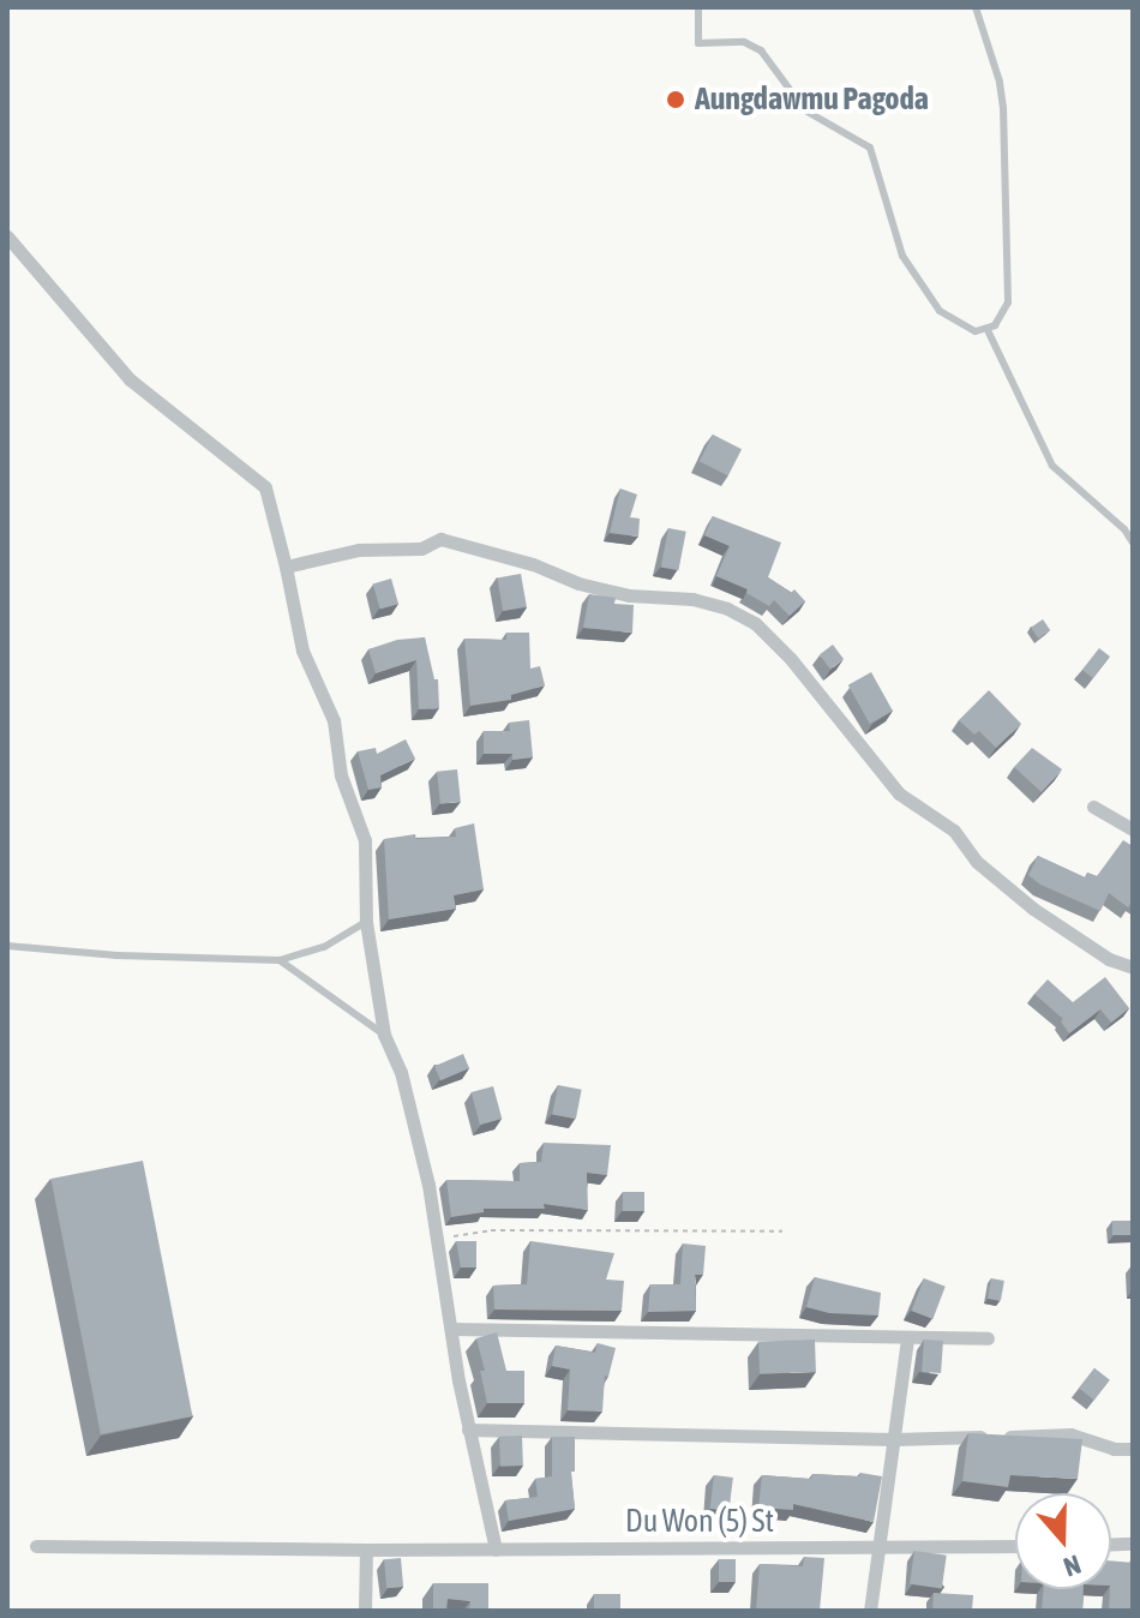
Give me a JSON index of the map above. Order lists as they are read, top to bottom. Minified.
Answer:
{"streets":{"street":["Du Won (5) St"]},"places":["Aungdawmu Pagoda"],"north":"bottom"}
